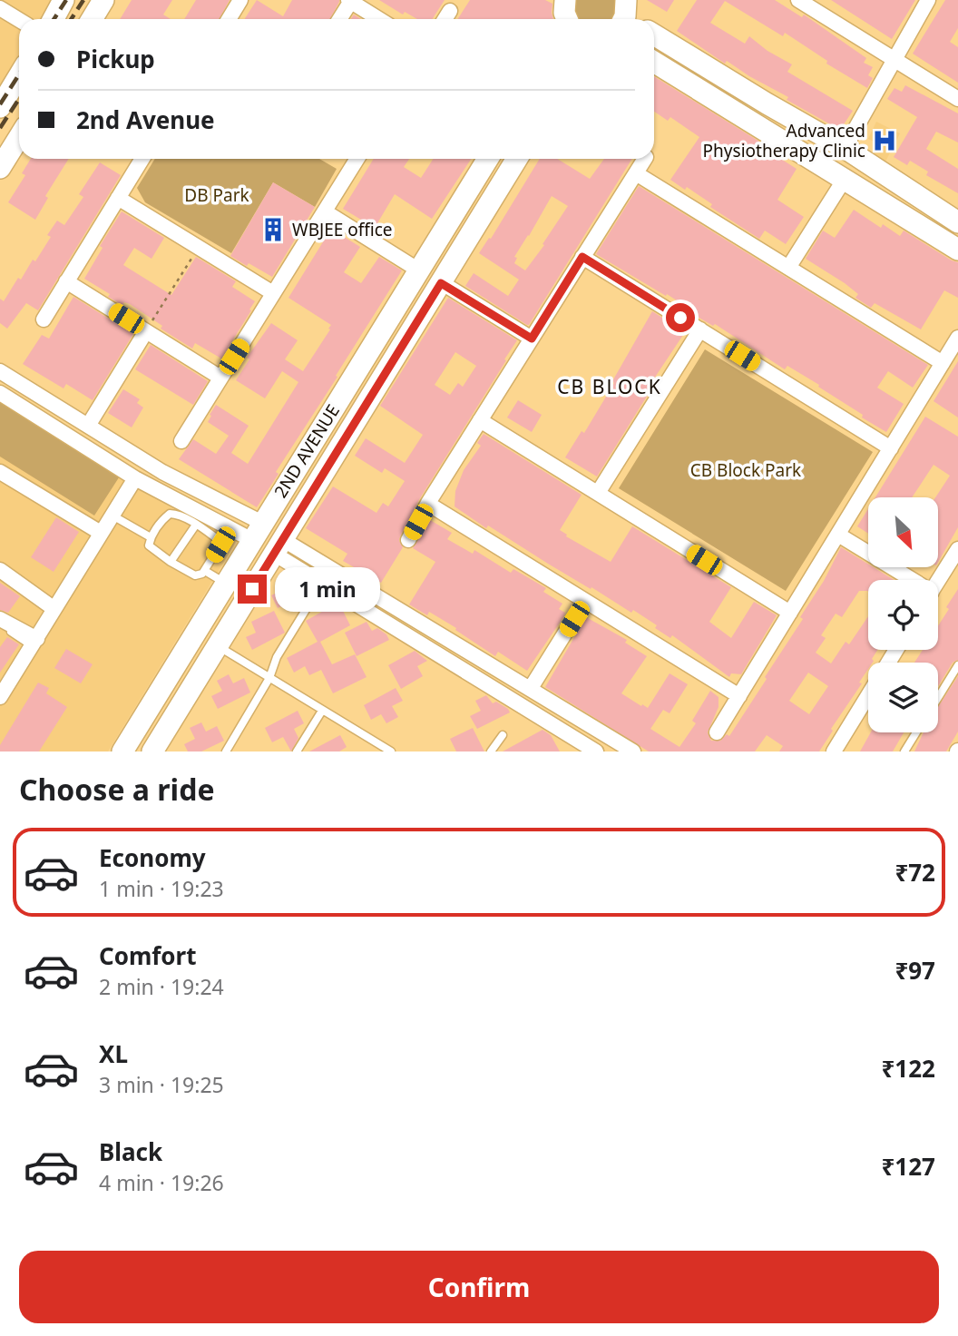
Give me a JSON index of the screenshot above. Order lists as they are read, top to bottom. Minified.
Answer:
{"streets":{"street":["2ND AVENUE"]},"districts":["CB BLOCK"],"parks":["DB Park","CB Block Park"],"places":{"hospital":["Advanced Physiotherapy Clinic"],"building":["WBJEE office"]},"north":"bottom right","page":{"banner":["Pickup","2nd Avenue"],"bubble":"1 min","heading":"Choose a ride","list":[{"name":"Economy","note":"1 min · 19:23","value":"₹72"},{"name":"Comfort","note":"2 min · 19:24","value":"₹97"},{"name":"XL","note":"3 min · 19:25","value":"₹122"},{"name":"Black","note":"4 min · 19:26","value":"₹127"}],"buttons":"Confirm"}}
